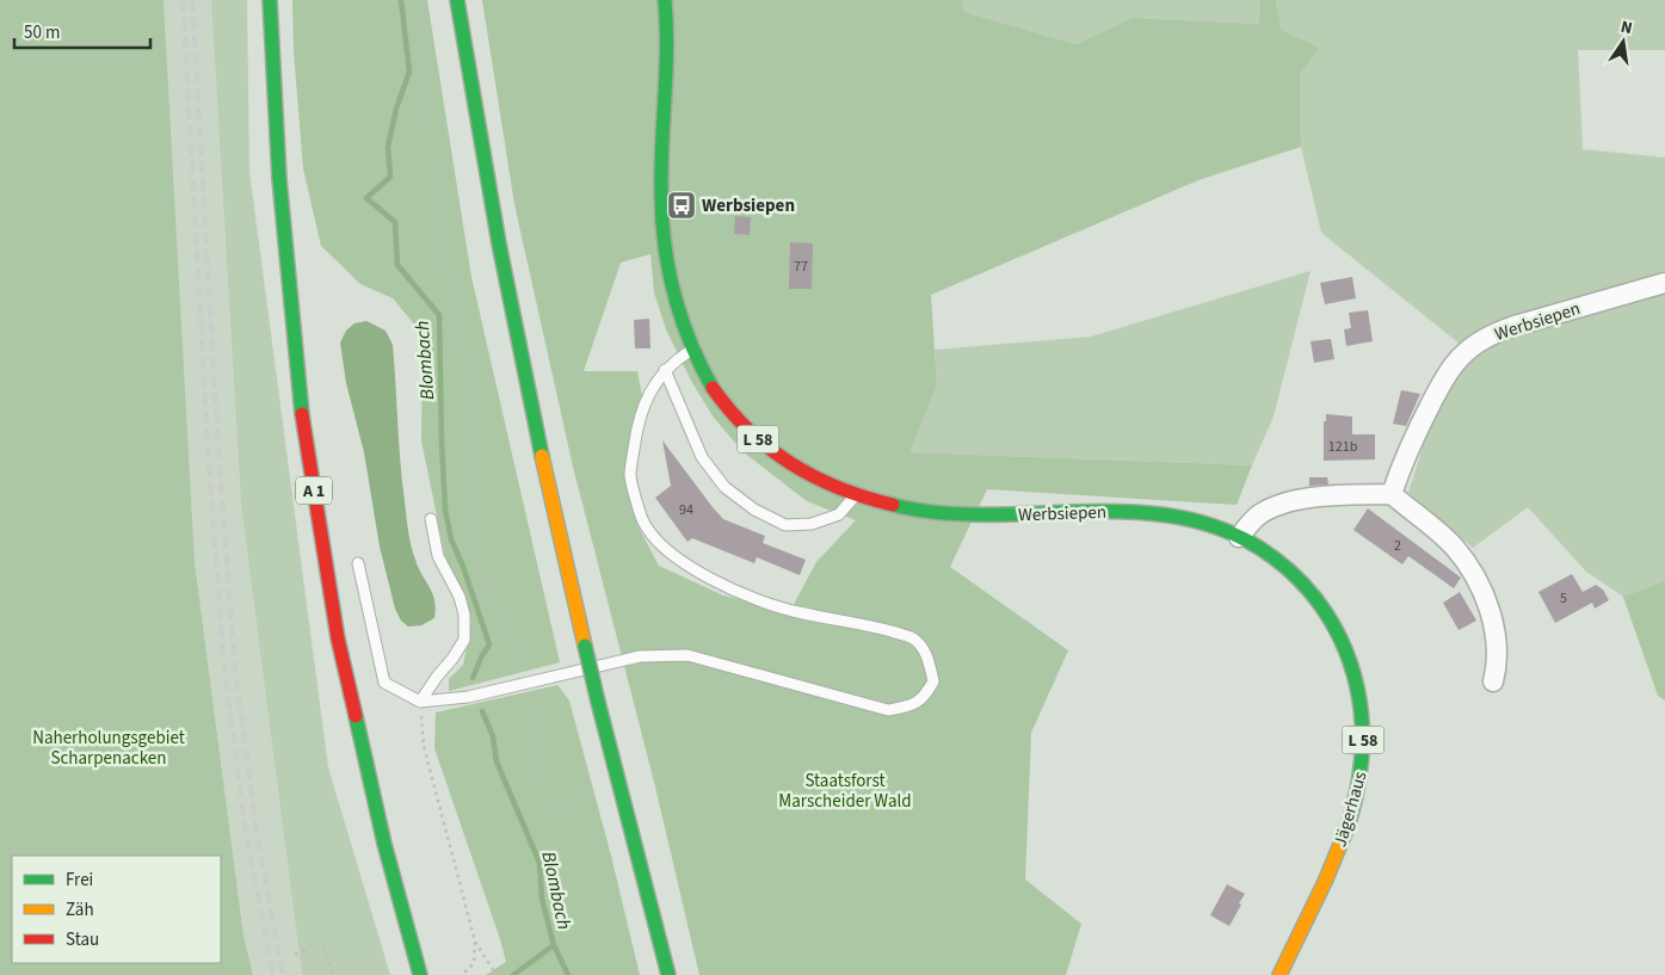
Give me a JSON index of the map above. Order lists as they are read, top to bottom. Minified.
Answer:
{"streets":{"main road":["Werbsiepen","L 58","A 1","Jägerhaus"]},"crossings":[["Werbsiepen","Jägerhaus"]],"water":["Blombach"],"parks":["Naherholungsgebiet Scharpenacken","Staatsforst Marscheider Wald"],"places":{"bus stop":["Werbsiepen"]},"house_numbers":["77","121b","94","2","5"],"legend":["Frei","Zäh","Stau"],"scale_bar":"50 m","north":"top"}
